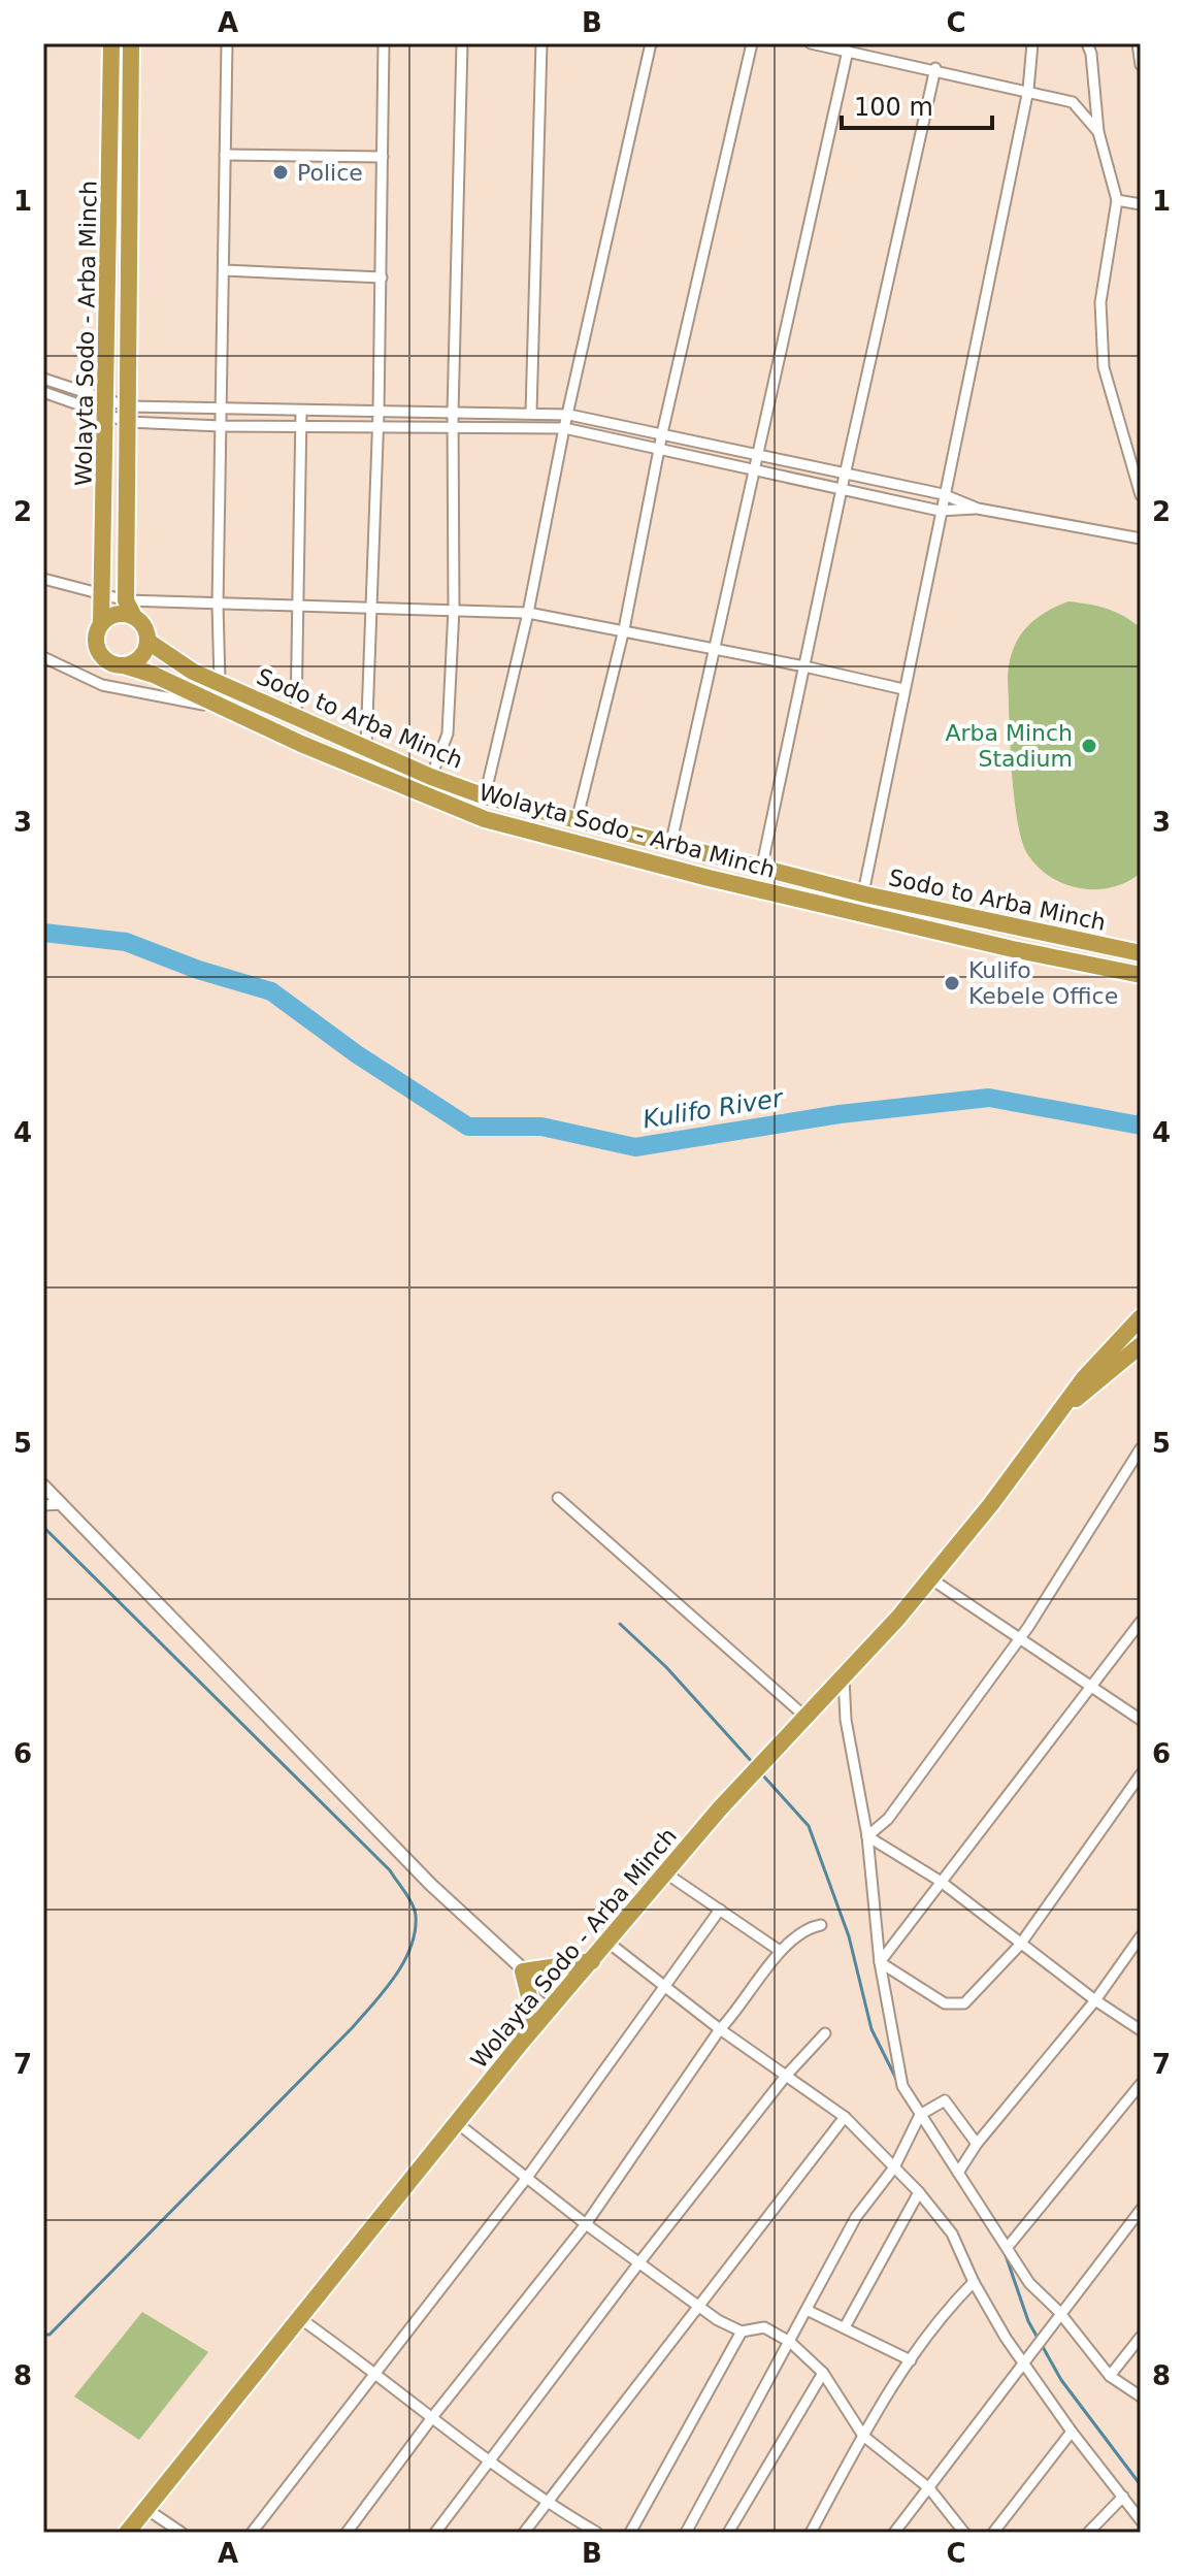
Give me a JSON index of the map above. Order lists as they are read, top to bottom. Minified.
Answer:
{"streets":{"highway":["Wolayta Sodo - Arba Minch","Sodo to Arba Minch"]},"crossings":[["Wolayta Sodo - Arba Minch","Sodo to Arba Minch"]],"water":["Kulifo River"],"places":["Police","Arba Minch Stadium","Kulifo Kebele Office"],"scale_bar":"100 m","grid":{"columns":["A","B","C"],"rows":["1","2","3","4","5","6","7","8"]}}
